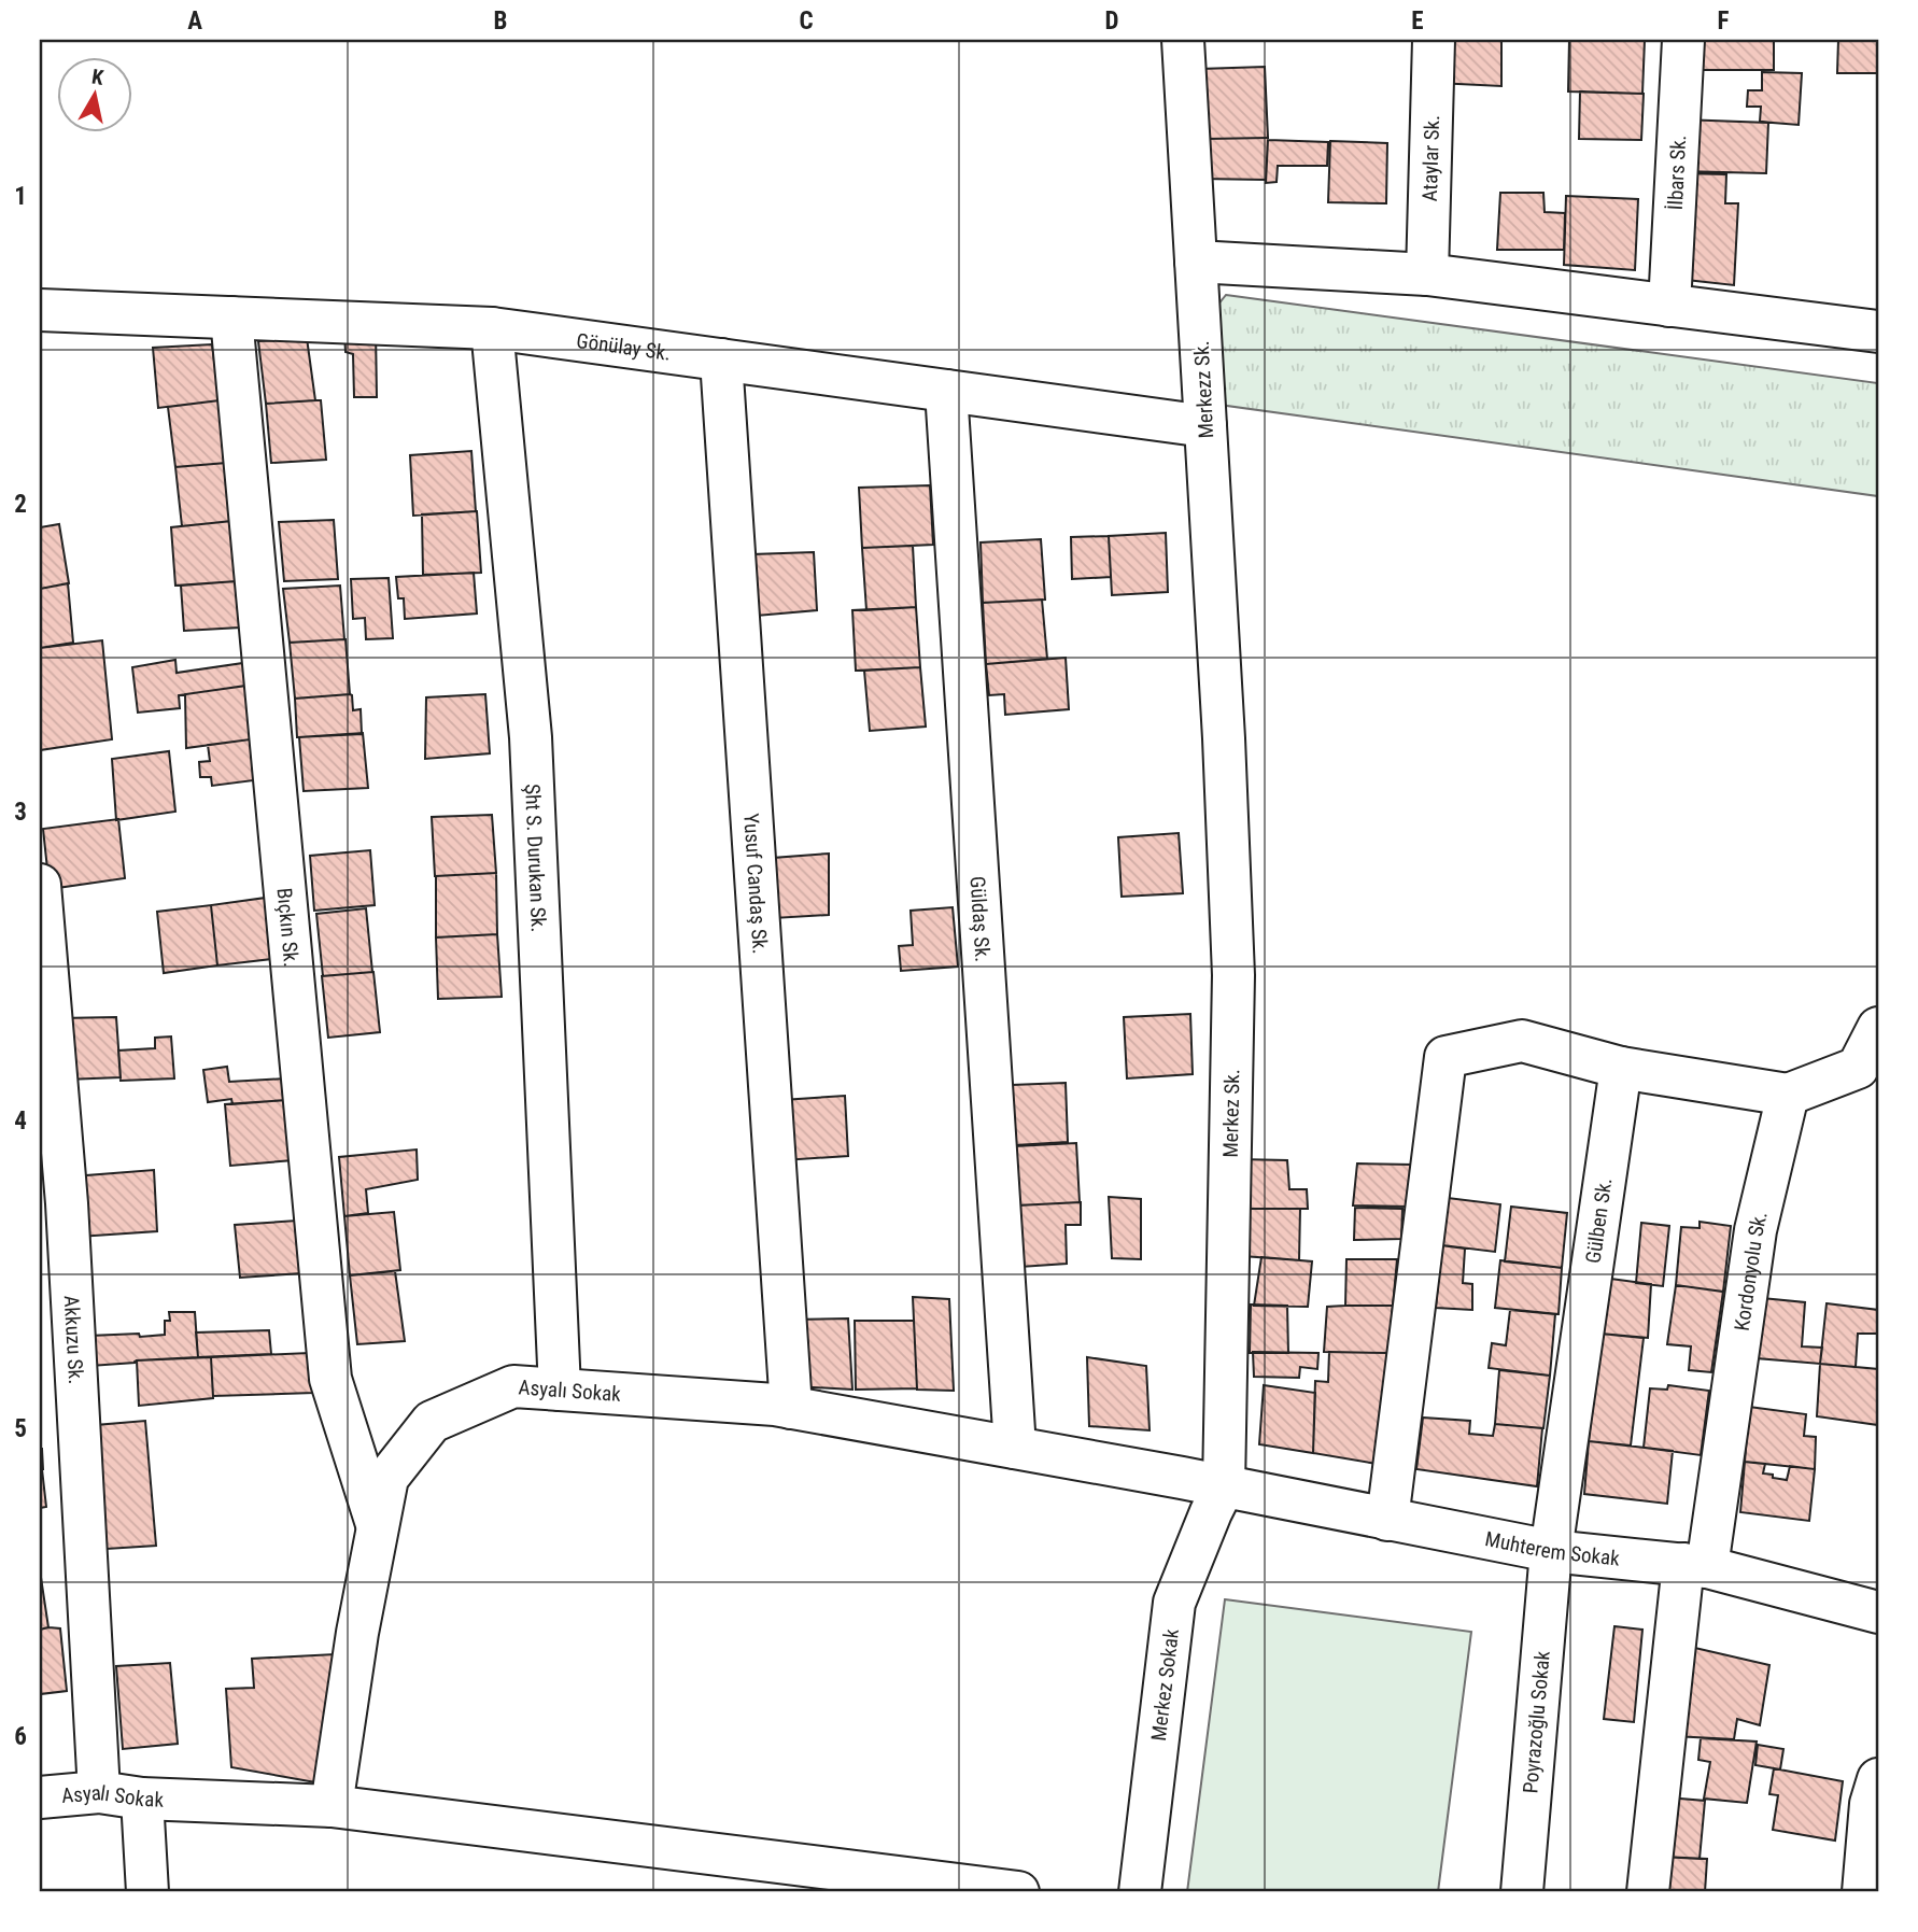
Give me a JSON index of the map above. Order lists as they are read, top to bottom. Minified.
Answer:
{"streets":{"street":["Ataylar Sk.","İlbars Sk.","Gönülay Sk.","Merkezz Sk.","Şht S. Durukan Sk.","Yusuf Candaş Sk.","Güldaş Sk.","Bıçkın Sk.","Merkez Sk.","Gülben Sk.","Kordonyolu Sk.","Akkuzu Sk.","Asyalı Sokak","Muhterem Sokak","Merkez Sokak","Poyrazoğlu Sokak"]},"crossings":[["Gönülay Sk.","Merkezz Sk."],["Gönülay Sk.","Şht S. Durukan Sk."],["Gönülay Sk.","Yusuf Candaş Sk."],["Gönülay Sk.","Güldaş Sk."],["Gönülay Sk.","Bıçkın Sk."],["Merkezz Sk.","Merkez Sk."],["Şht S. Durukan Sk.","Asyalı Sokak"],["Yusuf Candaş Sk.","Asyalı Sokak"],["Güldaş Sk.","Asyalı Sokak"],["Bıçkın Sk.","Asyalı Sokak"],["Merkez Sk.","Asyalı Sokak"],["Merkez Sk.","Muhterem Sokak"],["Merkez Sk.","Merkez Sokak"],["Gülben Sk.","Muhterem Sokak"],["Gülben Sk.","Poyrazoğlu Sokak"],["Kordonyolu Sk.","Muhterem Sokak"],["Akkuzu Sk.","Asyalı Sokak"],["Asyalı Sokak","Muhterem Sokak"],["Asyalı Sokak","Merkez Sokak"],["Muhterem Sokak","Merkez Sokak"],["Muhterem Sokak","Poyrazoğlu Sokak"]],"north":"top","grid":{"columns":["A","B","C","D","E","F"],"rows":["1","2","3","4","5","6"]}}
